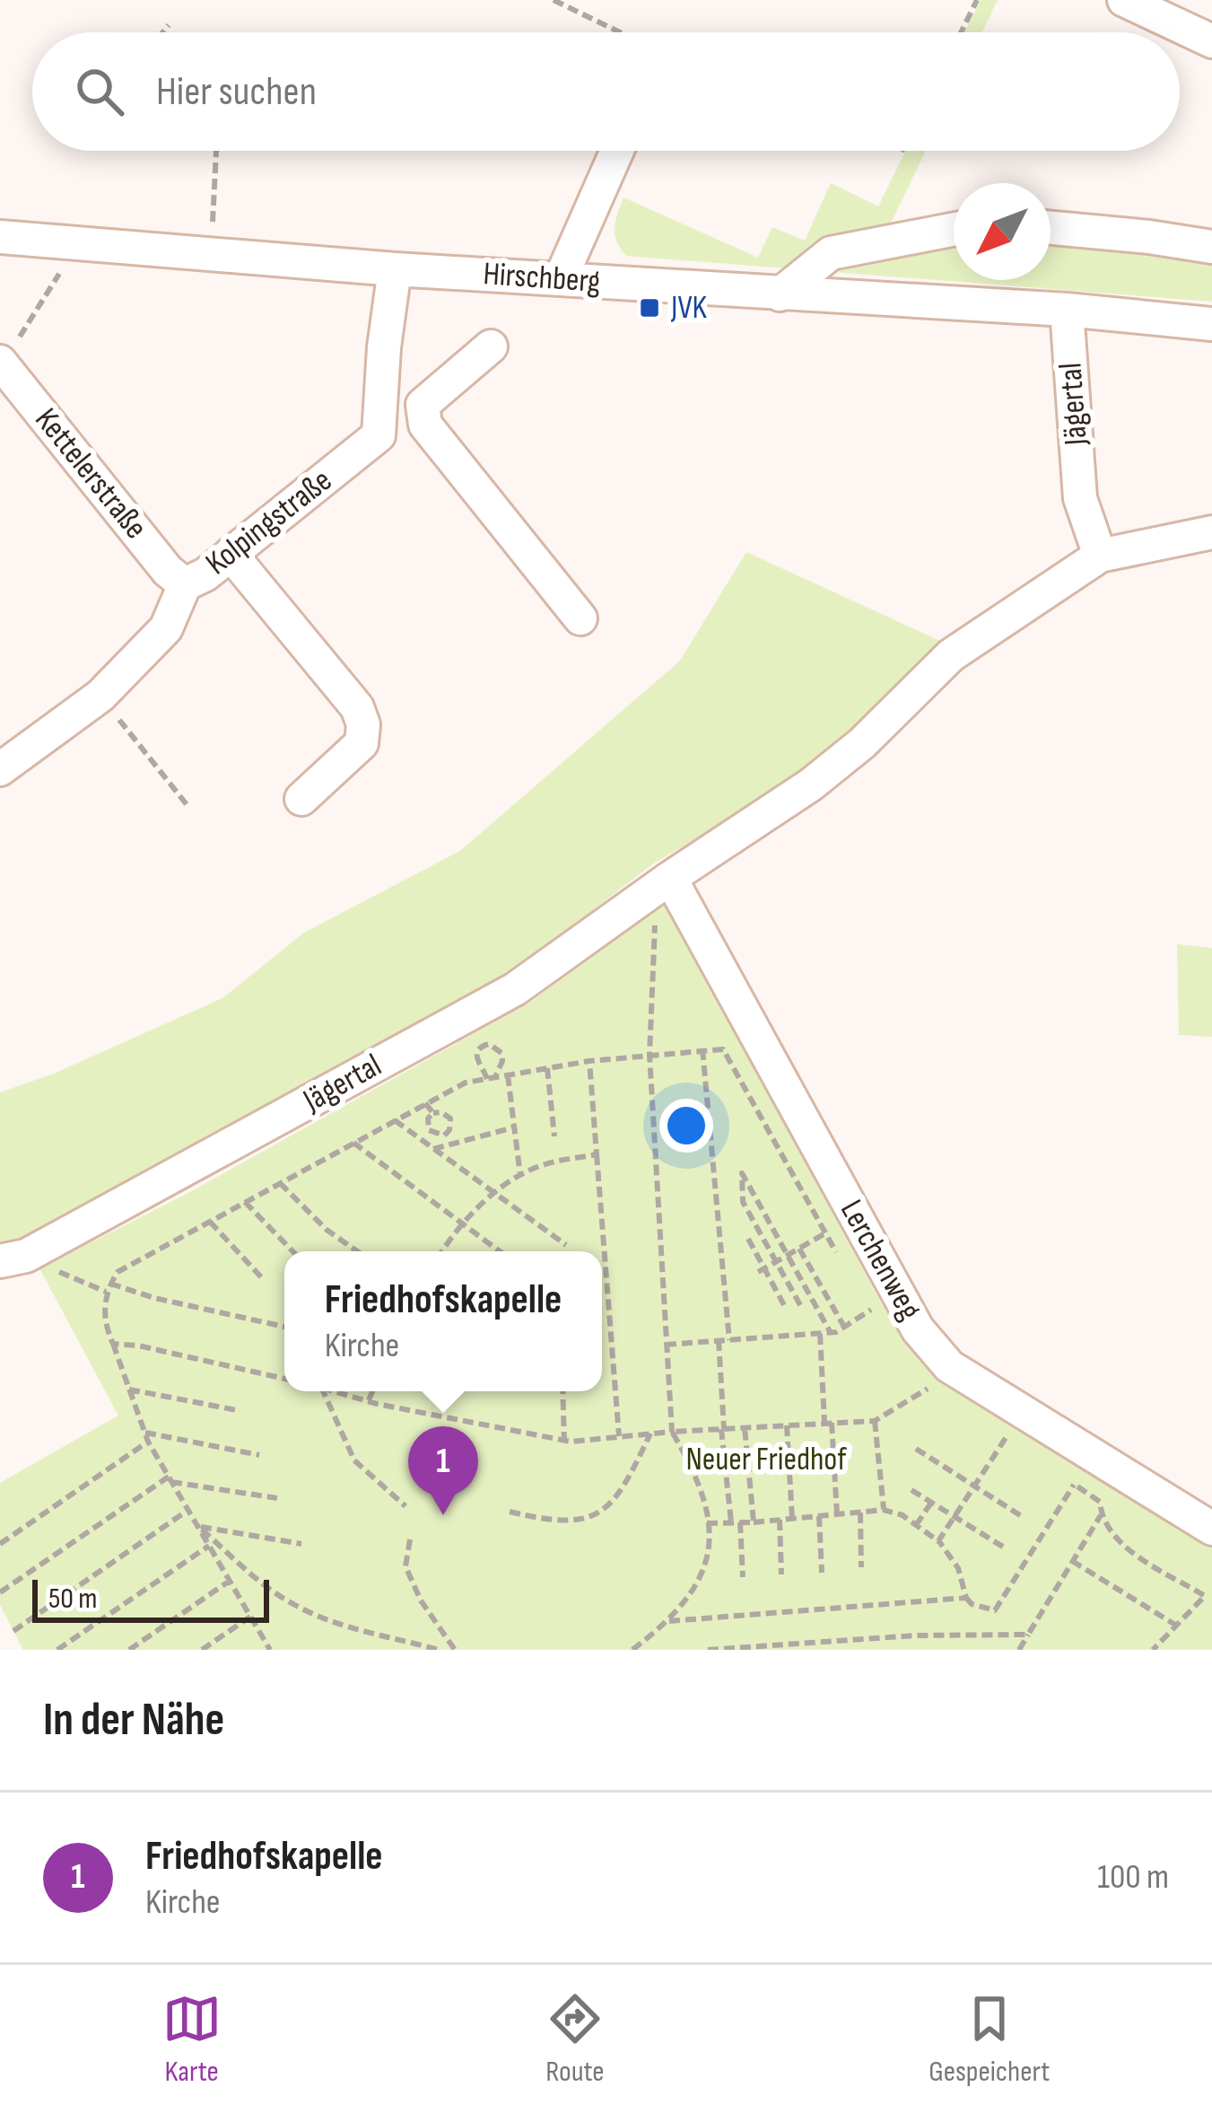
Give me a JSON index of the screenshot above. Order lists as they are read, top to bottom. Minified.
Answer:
{"streets":{"street":["Hirschberg","Jägertal","Kettelerstraße","Kolpingstraße","Lerchenweg"]},"crossings":[["Hirschberg","Jägertal"],["Hirschberg","Kolpingstraße"],["Jägertal","Lerchenweg"],["Kettelerstraße","Kolpingstraße"]],"parks":["Neuer Friedhof"],"places":{"transit":["JVK"]},"scale_bar":"50 m","north":"bottom left","page":{"search":"Hier suchen","popup":["Friedhofskapelle","Kirche"],"pins":"1","scale":"50 m","heading":"In der Nähe","list":[{"mark":"1","name":"Friedhofskapelle","note":"Kirche","value":"100 m"}],"nav":["Karte","Route","Gespeichert"]}}
